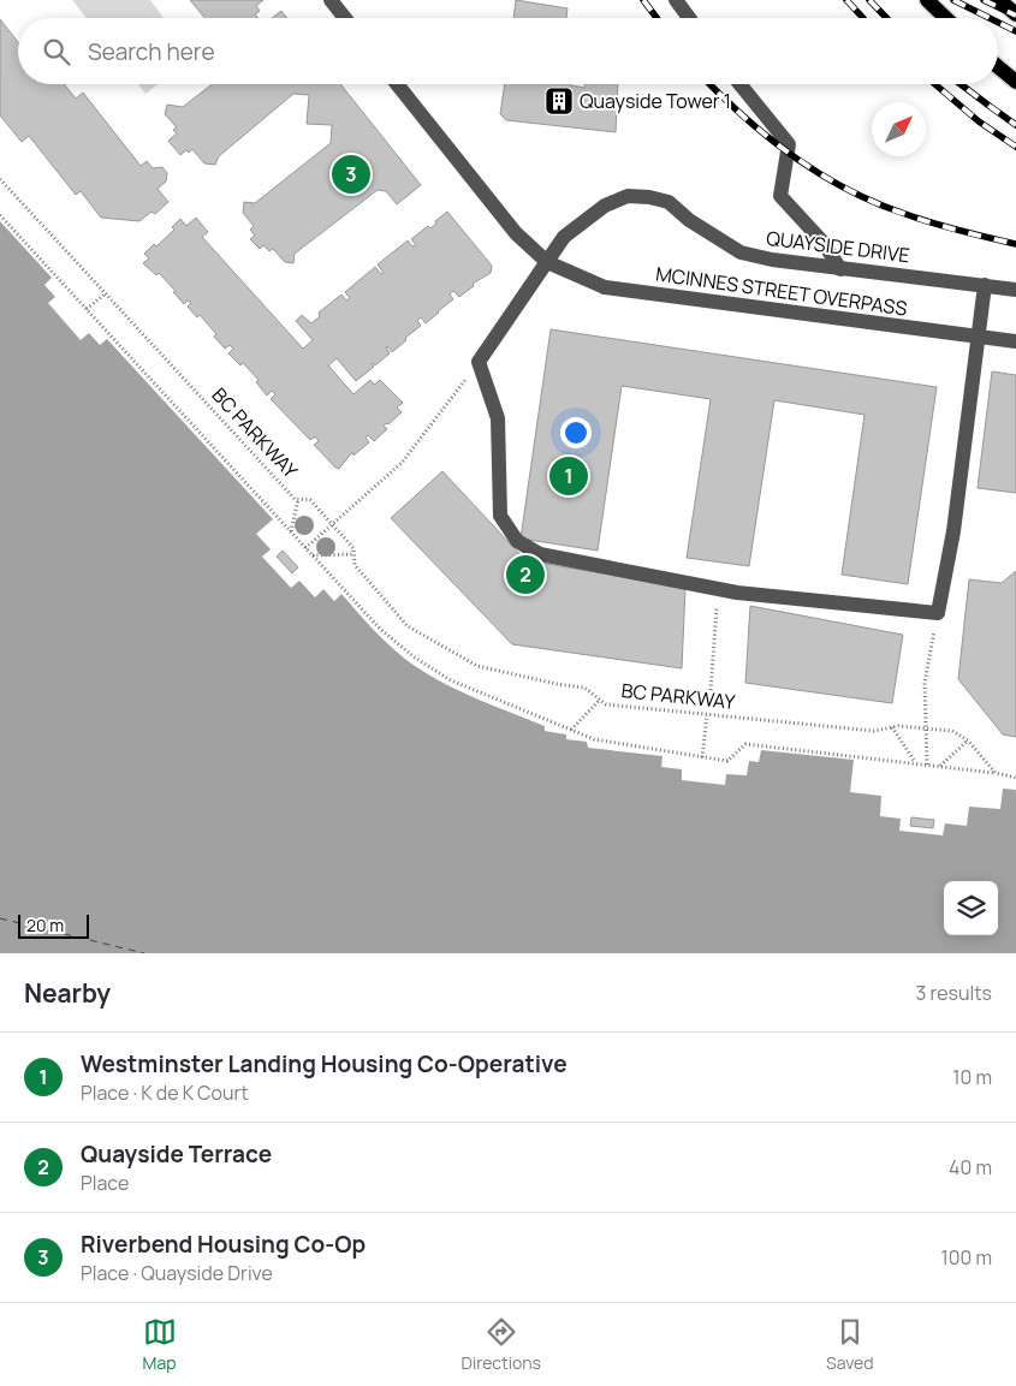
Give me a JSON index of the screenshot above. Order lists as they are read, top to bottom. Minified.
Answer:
{"streets":{"street":["QUAYSIDE DRIVE","MCINNES STREET OVERPASS"],"path":["BC PARKWAY"]},"crossings":[["QUAYSIDE DRIVE","MCINNES STREET OVERPASS"]],"places":{"building":["Quayside Tower 1"]},"scale_bar":"20 m","north":"top right","page":{"search":"Search here","pins":["3","1","2"],"scale":"20 m","heading":["Nearby","3 results"],"list":[{"mark":"1","name":"Westminster Landing Housing Co-Operative","note":"Place · K de K Court","value":"10 m"},{"mark":"2","name":"Quayside Terrace","note":"Place","value":"40 m"},{"mark":"3","name":"Riverbend Housing Co-Op","note":"Place · Quayside Drive","value":"100 m"}],"nav":["Map","Directions","Saved"]}}
